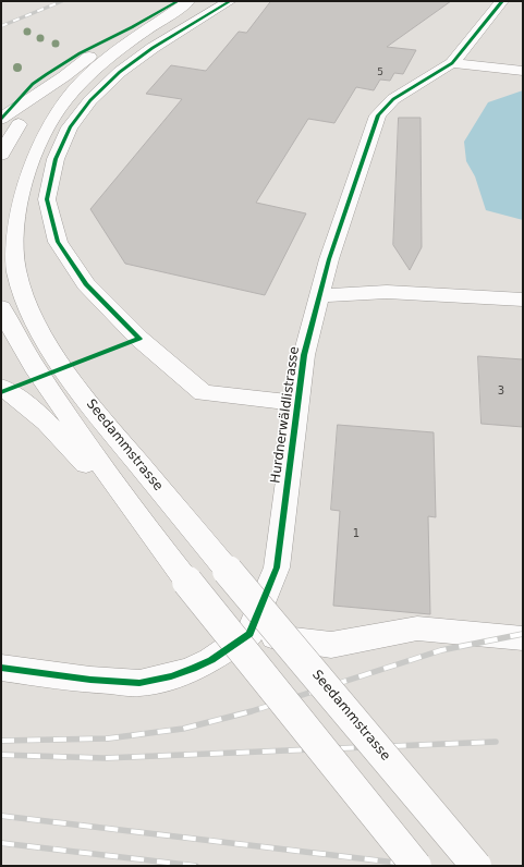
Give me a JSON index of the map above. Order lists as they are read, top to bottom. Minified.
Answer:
{"streets":{"main road":["Hurdnerwäldlistrasse","Seedammstrasse"]},"house_numbers":["5","3","1"]}
